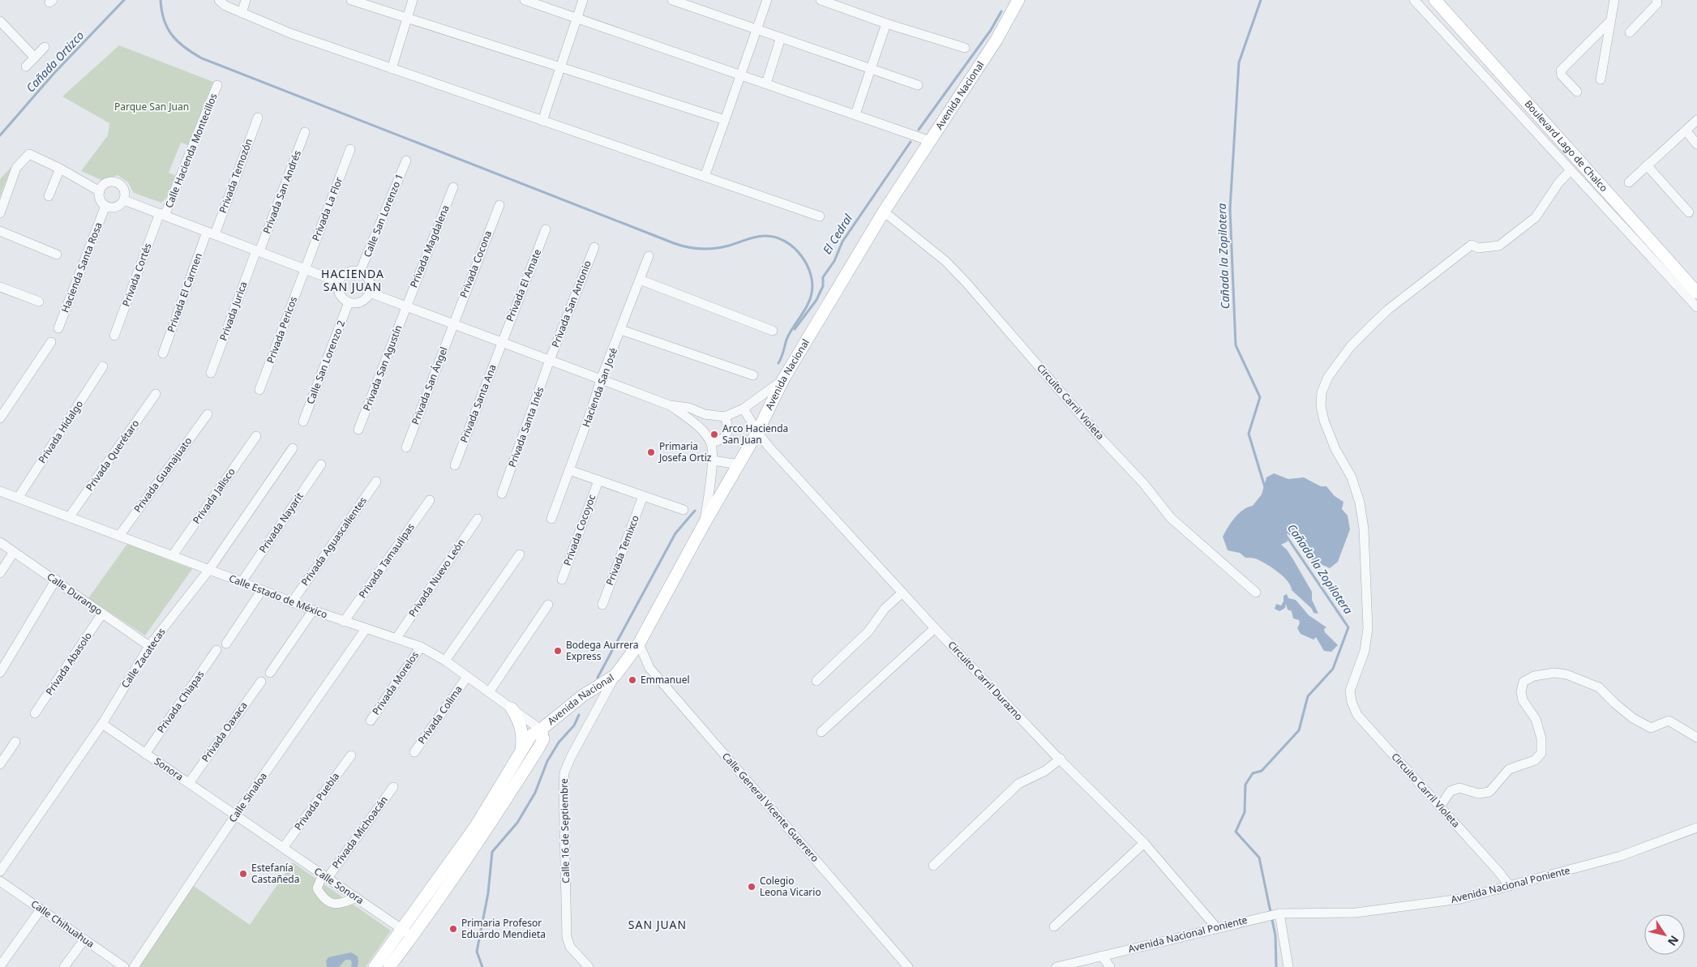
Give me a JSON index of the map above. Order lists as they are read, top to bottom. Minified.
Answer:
{"streets":{"main road":["Avenida Nacional","Boulevard Lago de Chalco"],"street":["Calle Hacienda Montecillos","Privada Temozón","Privada San Andrés","Privada La Flor","Calle San Lorenzo 1","Privada Magdalena","Privada Cocona","Hacienda Santa Rosa","Privada Cortés","Privada El Amate","Privada El Carmen","Privada San Antonio","Privada Jurica","Privada Pericos","Calle San Lorenzo 2","Privada San Agustín","Privada San Ángel","Hacienda San José","Circuito Carril Violeta","Privada Santa Ana","Privada Santa Inés","Privada Hidalgo","Privada Querétaro","Privada Guanajuato","Privada Jalisco","Privada Nayarit","Privada Cocoyoc","Privada Aguascalientes","Privada Temixco","Privada Tamaulipas","Privada Nuevo León","Calle Durango","Calle Estado de México","Calle Zacatecas","Privada Abasolo","Circuito Carril Durazno","Privada Morelos","Privada Chiapas","Privada Colima","Privada Oaxaca","Sonora","Calle Sinaloa","Privada Puebla","Calle General Vicente Guerrero","Calle 16 de Septiembre","Privada Michoacán","Avenida Nacional Poniente","Calle Sonora","Calle Chihuahua"]},"crossings":[["Avenida Nacional","Circuito Carril Violeta"],["Avenida Nacional","Calle Estado de México"],["Avenida Nacional","Circuito Carril Durazno"],["Avenida Nacional","Calle General Vicente Guerrero"],["Avenida Nacional","Calle 16 de Septiembre"],["Avenida Nacional","Calle Sonora"],["Calle Hacienda Montecillos","Privada Cortés"],["Privada Temozón","Privada El Carmen"],["Privada San Andrés","Privada Jurica"],["Privada La Flor","Privada Pericos"],["Calle San Lorenzo 1","Calle San Lorenzo 2"],["Privada Magdalena","Privada San Agustín"],["Privada Cocona","Privada San Ángel"],["Privada El Amate","Privada Santa Ana"],["Privada San Antonio","Privada Santa Inés"],["Circuito Carril Violeta","Avenida Nacional Poniente"],["Privada Hidalgo","Calle Estado de México"],["Privada Querétaro","Calle Estado de México"],["Privada Guanajuato","Calle Estado de México"],["Privada Jalisco","Calle Estado de México"],["Privada Nayarit","Calle Estado de México"],["Privada Aguascalientes","Calle Estado de México"],["Privada Tamaulipas","Calle Estado de México"],["Privada Nuevo León","Calle Estado de México"],["Calle Durango","Calle Zacatecas"],["Calle Durango","Privada Abasolo"],["Calle Estado de México","Calle Zacatecas"],["Calle Estado de México","Privada Morelos"],["Calle Estado de México","Privada Colima"],["Calle Estado de México","Calle Sinaloa"],["Calle Zacatecas","Sonora"],["Circuito Carril Durazno","Avenida Nacional Poniente"],["Privada Chiapas","Sonora"],["Privada Oaxaca","Sonora"],["Sonora","Calle Sinaloa"],["Sonora","Calle Sonora"],["Calle Sinaloa","Calle Sonora"],["Privada Puebla","Calle Sonora"],["Privada Michoacán","Calle Sonora"]],"districts":["HACIENDA SAN JUAN","SAN JUAN"],"water":["Cañada Ortizco","El Cedral","Cañada la Zopilotera"],"parks":["Parque San Juan"],"places":["Arco Hacienda San Juan","Primaria Josefa Ortiz","Bodega Aurrera Express","Emmanuel","Estefanía Castañeda","Colegio Leona Vicario","Primaria Profesor Eduardo Mendieta"],"north":"bottom right"}
